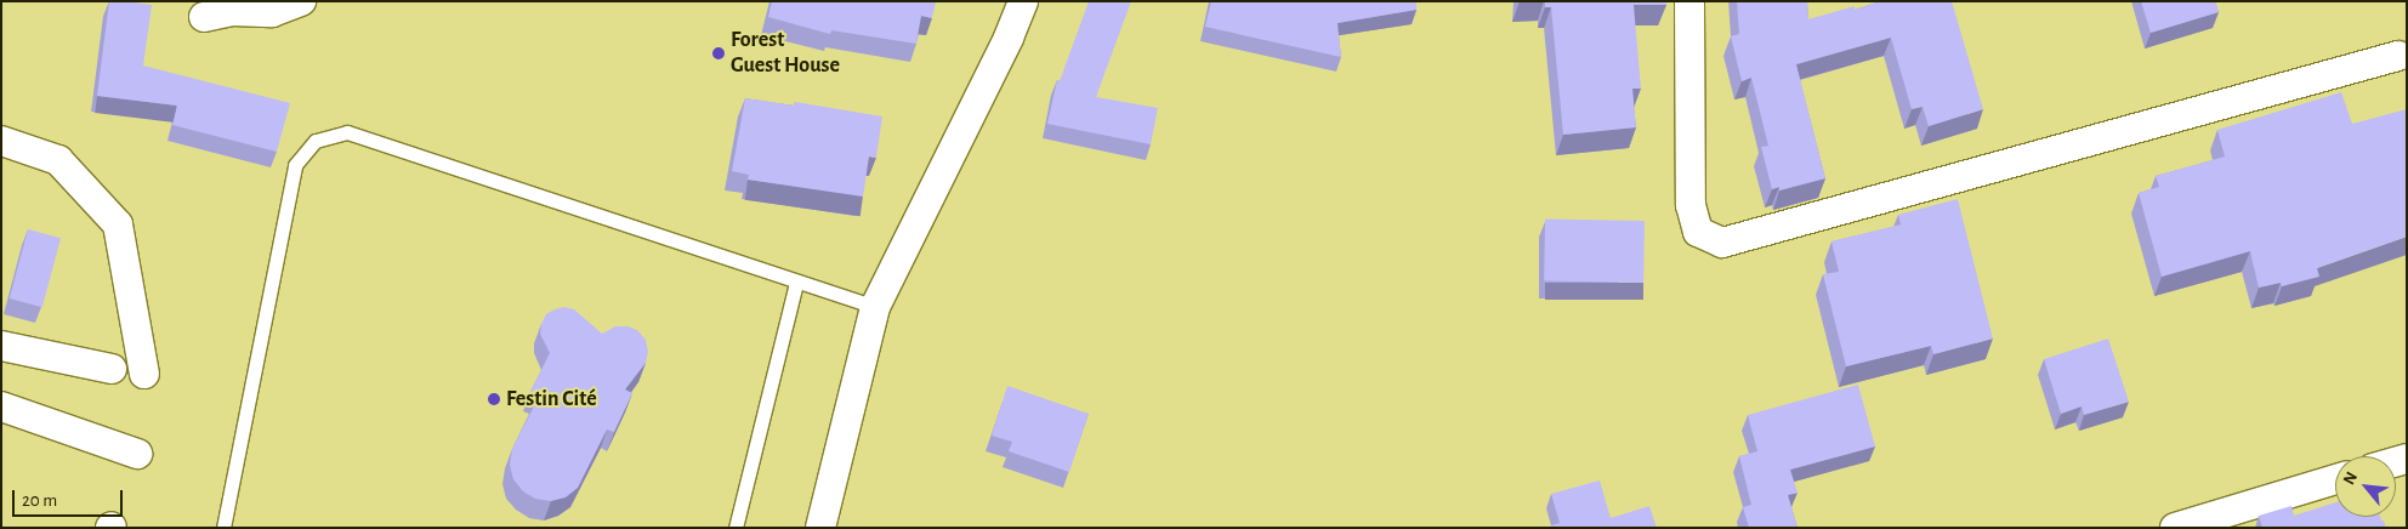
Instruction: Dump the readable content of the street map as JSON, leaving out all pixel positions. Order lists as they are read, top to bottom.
{
  "places": ["Forest Guest House", "Festin Cité"],
  "scale_bar": "20 m",
  "north": "top left"
}
